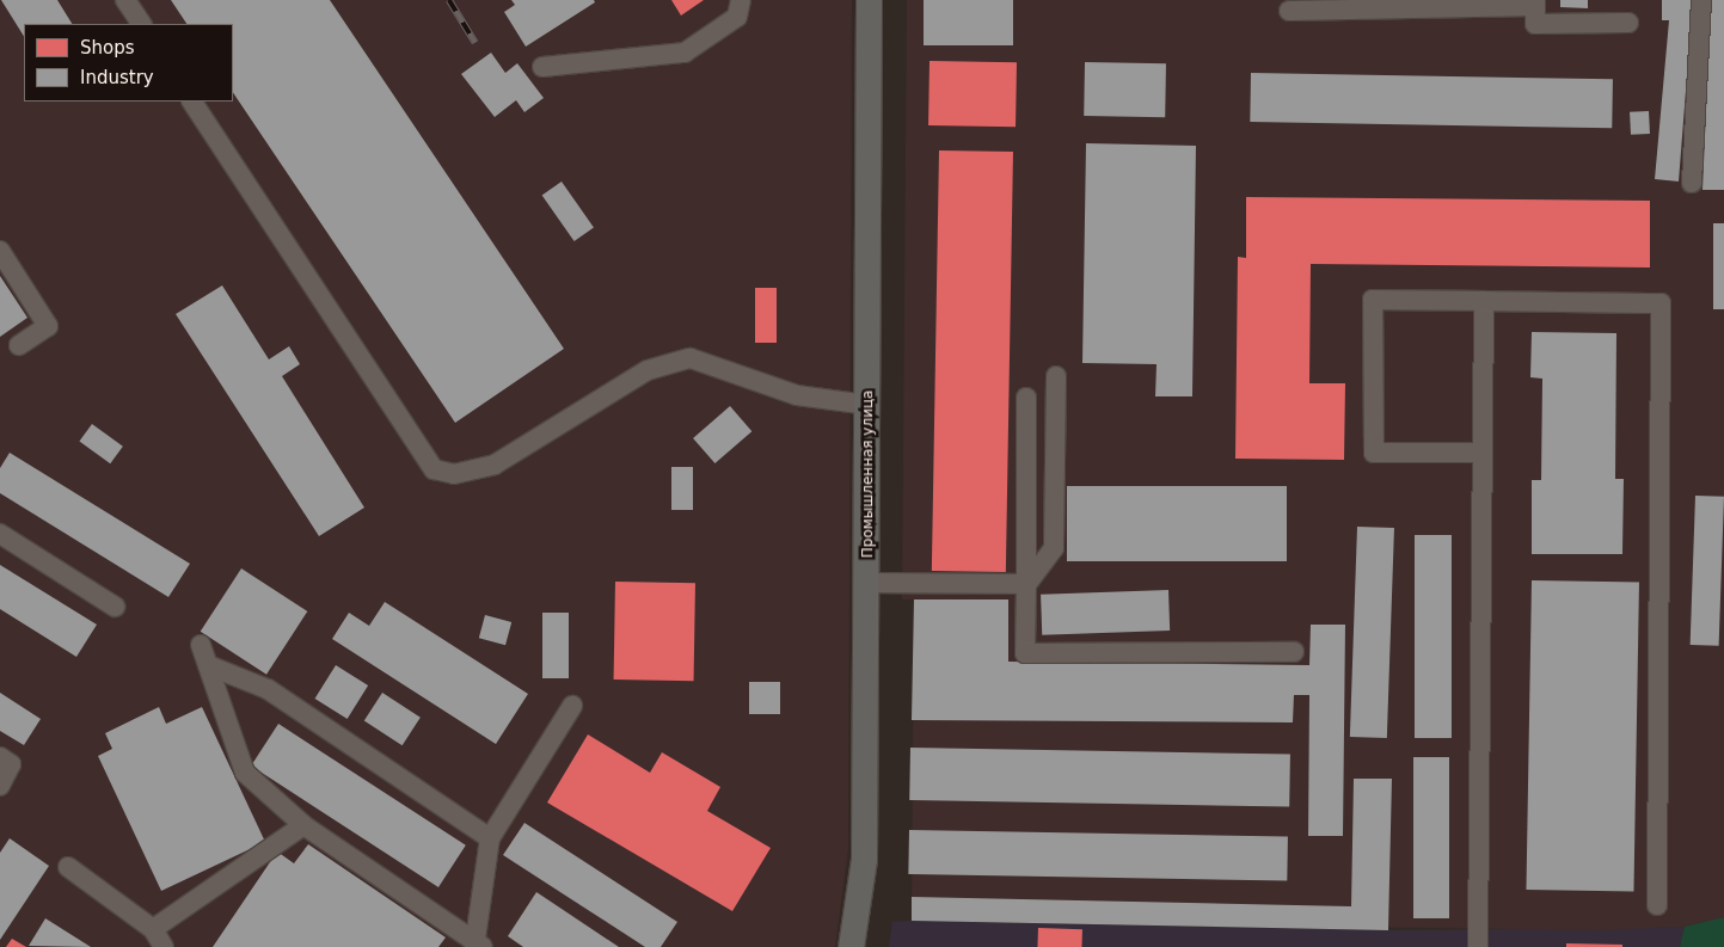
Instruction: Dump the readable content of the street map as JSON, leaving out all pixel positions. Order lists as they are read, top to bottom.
{
  "streets": {
    "main road": ["Промышленная улица"]
  },
  "legend": ["Shops", "Industry"]
}
